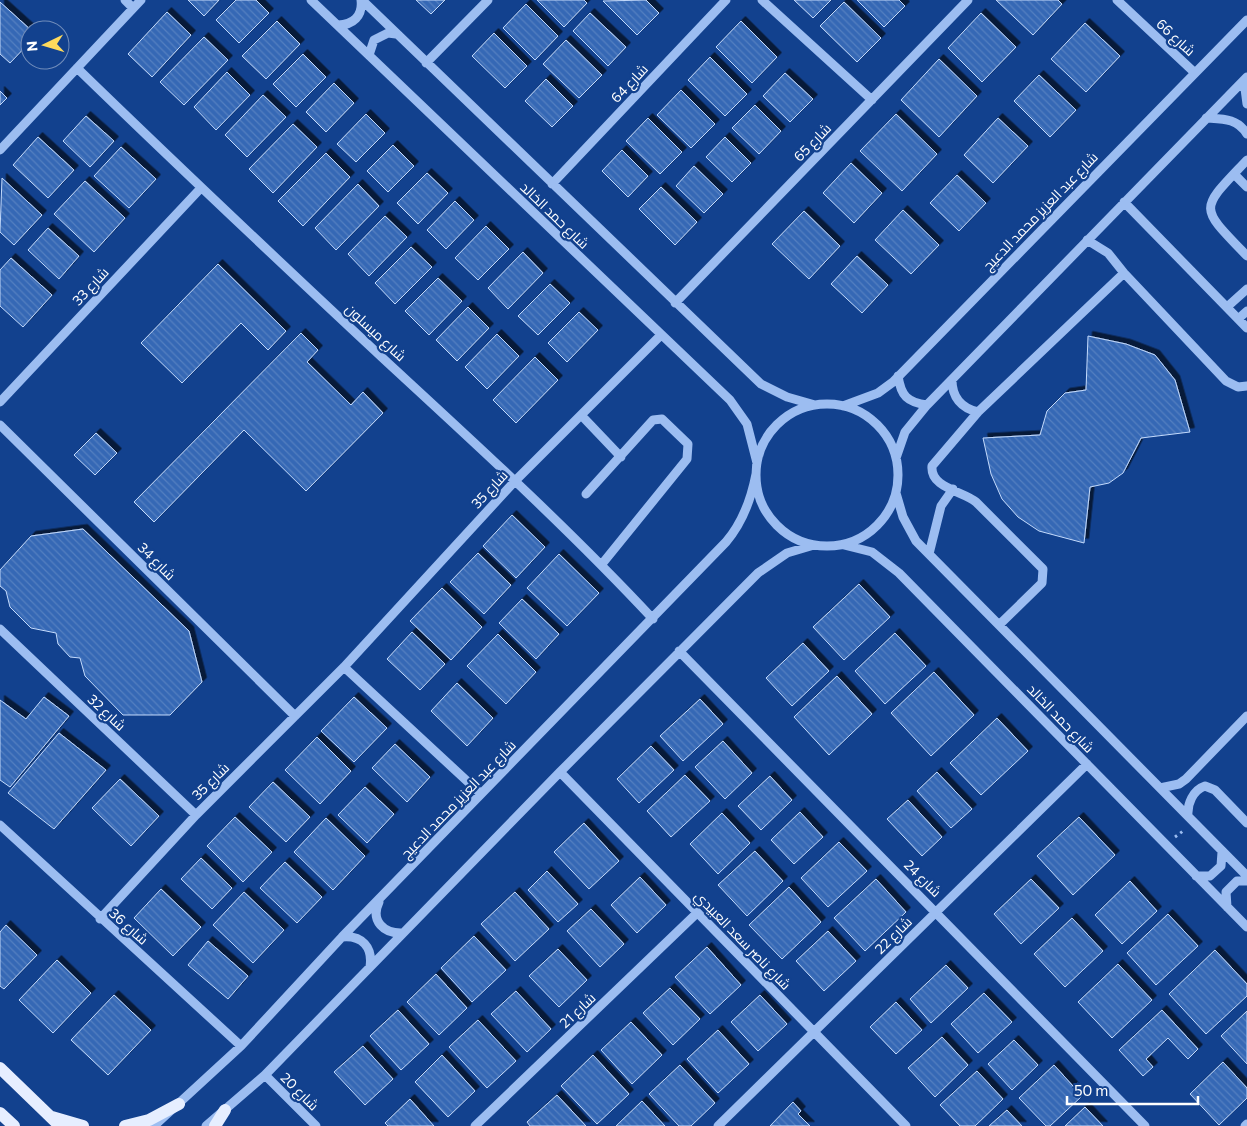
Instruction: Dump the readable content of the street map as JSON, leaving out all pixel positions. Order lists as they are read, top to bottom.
{
  "streets": {
    "street": [
      "شارع 66",
      "شارع 64",
      "شارع 65",
      "شارع عبد العزيز محمد الدعيج",
      "شارع حمد الخالد",
      "شارع 33",
      "شارع ميسلون",
      "شارع 35",
      "شارع 34",
      "شارع 32",
      "شارع 24",
      "شارع 36",
      "شارع 22",
      "شارع ناصر سعد العبيدي",
      "شارع 21",
      "شارع 20"
    ]
  },
  "crossings": [
    ["شارع 66", "شارع عبد العزيز محمد الدعيج"],
    ["شارع 64", "شارع حمد الخالد"],
    ["شارع 65", "شارع حمد الخالد"],
    ["شارع عبد العزيز محمد الدعيج", "شارع حمد الخالد"],
    ["شارع عبد العزيز محمد الدعيج", "شارع ميسلون"],
    ["شارع عبد العزيز محمد الدعيج", "شارع 36"],
    ["شارع حمد الخالد", "شارع 35"],
    ["شارع حمد الخالد", "شارع 22"],
    ["شارع 33", "شارع ميسلون"],
    ["شارع ميسلون", "شارع 35"],
    ["شارع 35", "شارع 34"],
    ["شارع 35", "شارع 32"],
    ["شارع 35", "شارع 36"],
    ["شارع 24", "شارع 22"],
    ["شارع 22", "شارع ناصر سعد العبيدي"],
    ["شارع ناصر سعد العبيدي", "شارع 21"]
  ],
  "scale_bar": "50 m",
  "north": "left"
}
